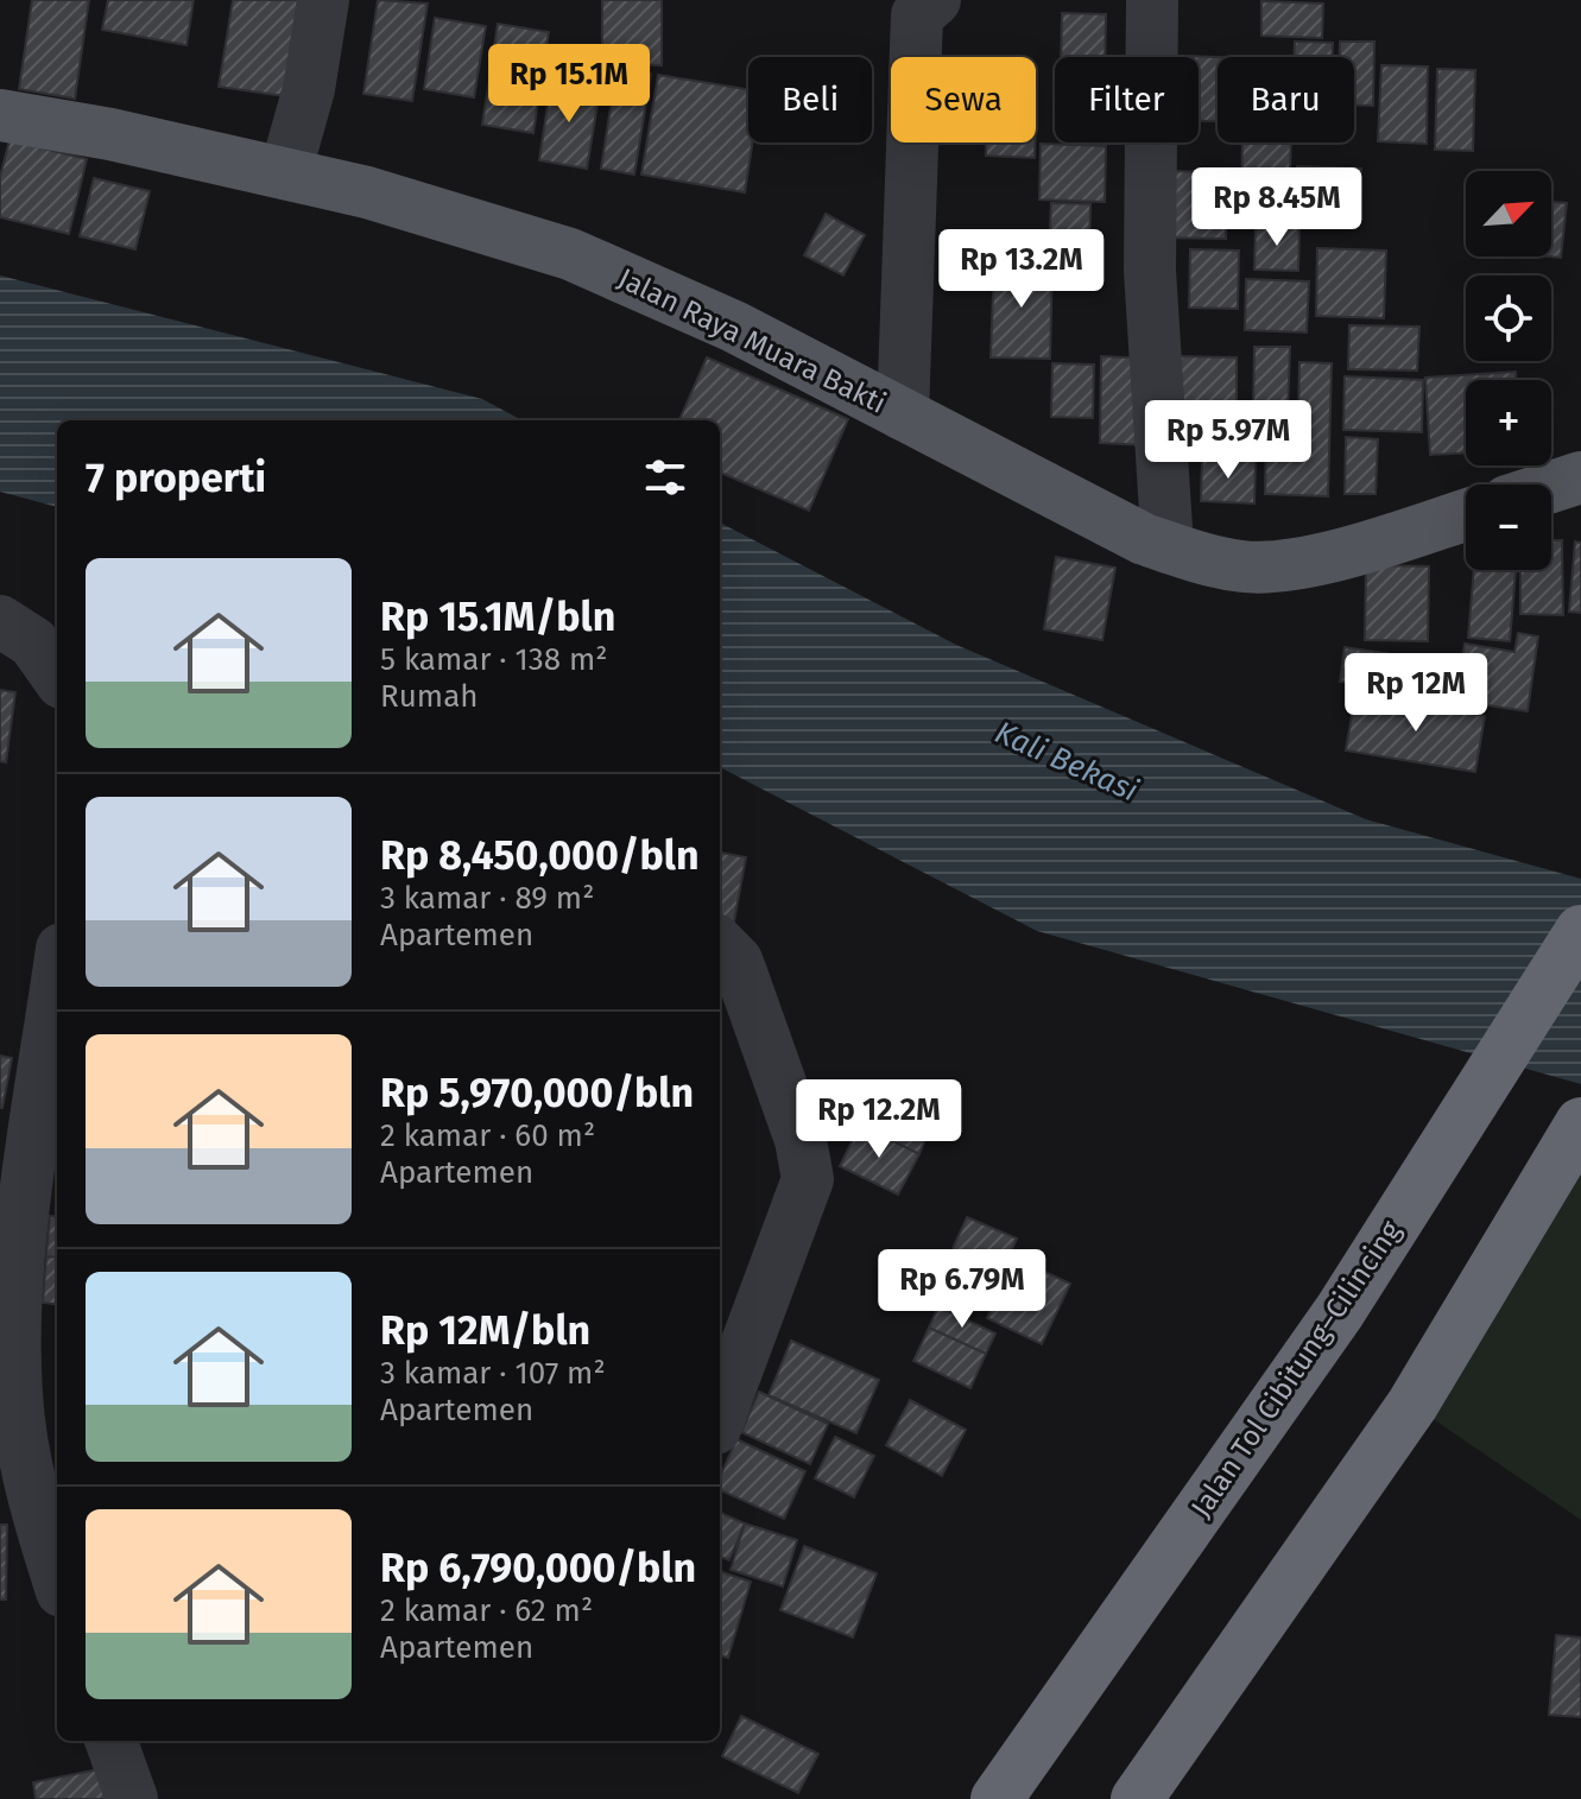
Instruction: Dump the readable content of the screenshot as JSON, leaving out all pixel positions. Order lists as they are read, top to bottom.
{
  "streets": {
    "highway": ["Jalan Tol Cibitung–Cilincing"],
    "main road": ["Jalan Raya Muara Bakti"]
  },
  "water": ["Kali Bekasi"],
  "north": "top right",
  "page": {
    "price": [
      "Rp 15.1M",
      "Rp 8.45M",
      "Rp 13.2M",
      "Rp 5.97M",
      "Rp 12M",
      "Rp 12.2M",
      "Rp 6.79M"
    ],
    "chip": [
      "Beli",
      "Sewa",
      "Filter",
      "Baru"
    ],
    "map_buttons": ["+", "−"],
    "heading": "7 properti",
    "list": [
      {
        "name": "Rp 15.1M/bln",
        "note": "5 kamar · 138 m² · Rumah"
      },
      {
        "name": "Rp 8,450,000/bln",
        "note": "3 kamar · 89 m² · Apartemen"
      },
      {
        "name": "Rp 5,970,000/bln",
        "note": "2 kamar · 60 m² · Apartemen"
      },
      {
        "name": "Rp 12M/bln",
        "note": "3 kamar · 107 m² · Apartemen"
      },
      {
        "name": "Rp 6,790,000/bln",
        "note": "2 kamar · 62 m² · Apartemen"
      }
    ]
  }
}
